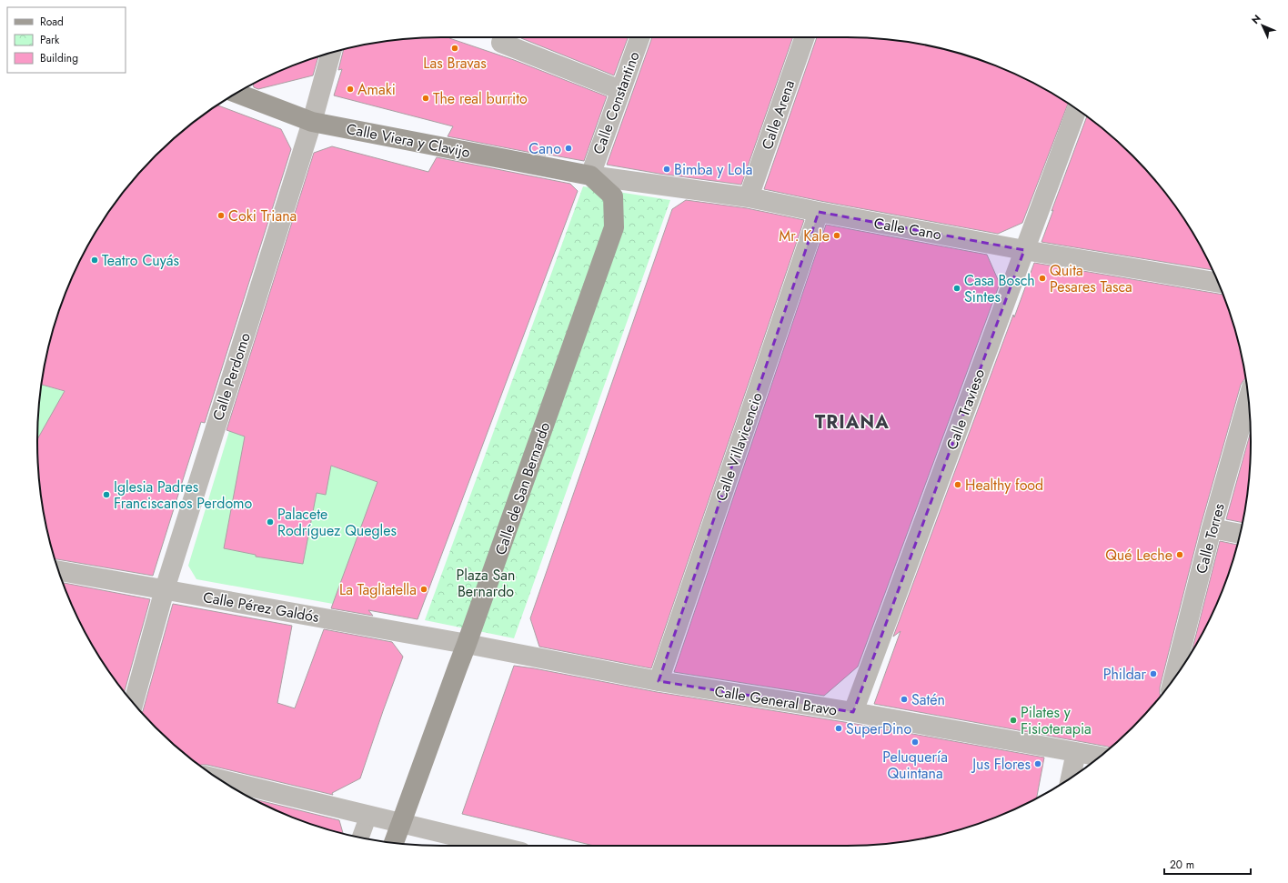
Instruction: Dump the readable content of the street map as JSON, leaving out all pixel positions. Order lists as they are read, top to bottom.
{
  "streets": {
    "street": [
      "Calle Constantino",
      "Calle Arena",
      "Calle Viera y Clavijo",
      "Calle Cano",
      "Calle Perdomo",
      "Calle Travieso",
      "Calle Villavicencio",
      "Calle de San Bernardo",
      "Calle Torres",
      "Calle Pérez Galdós",
      "Calle General Bravo"
    ]
  },
  "crossings": [
    ["Calle Constantino", "Calle Viera y Clavijo"],
    ["Calle Constantino", "Calle Cano"],
    ["Calle Constantino", "Calle de San Bernardo"],
    ["Calle Arena", "Calle Cano"],
    ["Calle Viera y Clavijo", "Calle Cano"],
    ["Calle Viera y Clavijo", "Calle Perdomo"],
    ["Calle Viera y Clavijo", "Calle de San Bernardo"],
    ["Calle Cano", "Calle Travieso"],
    ["Calle Cano", "Calle Villavicencio"],
    ["Calle Cano", "Calle de San Bernardo"],
    ["Calle Perdomo", "Calle Pérez Galdós"],
    ["Calle Travieso", "Calle General Bravo"],
    ["Calle Villavicencio", "Calle General Bravo"],
    ["Calle de San Bernardo", "Calle Pérez Galdós"],
    ["Calle de San Bernardo", "Calle General Bravo"],
    ["Calle Pérez Galdós", "Calle General Bravo"]
  ],
  "districts": ["TRIANA"],
  "parks": ["Plaza San Bernardo"],
  "places": [
    "Las Bravas",
    "Amaki",
    "The real burrito",
    "Cano",
    "Bimba y Lola",
    "Coki Triana",
    "Mr. Kale",
    "Teatro Cuyás",
    "Quita Pesares Tasca",
    "Casa Bosch Sintes",
    "Healthy food",
    "Iglesia Padres Franciscanos Perdomo",
    "Palacete Rodríguez Quegles",
    "Qué Leche",
    "La Tagliatella",
    "Phildar",
    "Satén",
    "Pilates y Fisioterapia",
    "SuperDino",
    "Peluquería Quintana",
    "Jus Flores"
  ],
  "legend": ["Road", "Park", "Building"],
  "scale_bar": "20 m",
  "north": "top left"
}
